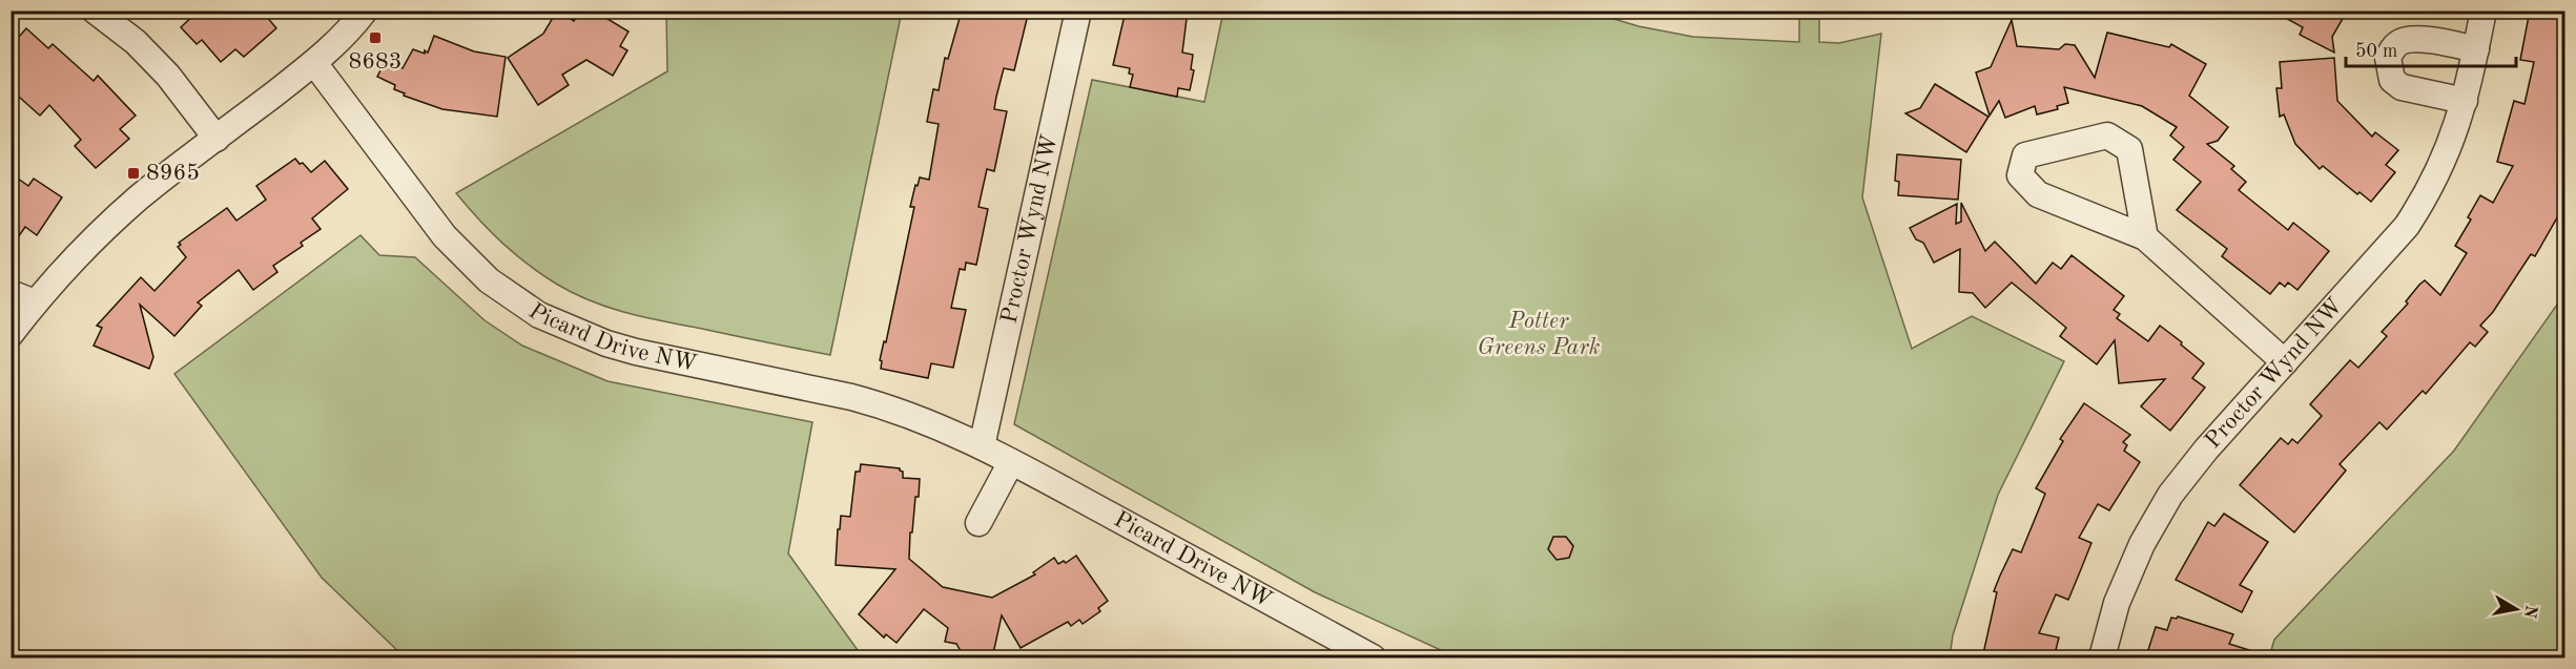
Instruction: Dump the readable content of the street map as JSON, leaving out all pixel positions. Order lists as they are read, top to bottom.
{
  "streets": {
    "street": ["Proctor Wynd NW", "Picard Drive NW"]
  },
  "crossings": [
    ["Proctor Wynd NW", "Picard Drive NW"]
  ],
  "parks": ["Potter Greens Park"],
  "places": {
    "transit": ["8683", "8965"]
  },
  "scale_bar": "50 m",
  "north": "right"
}
